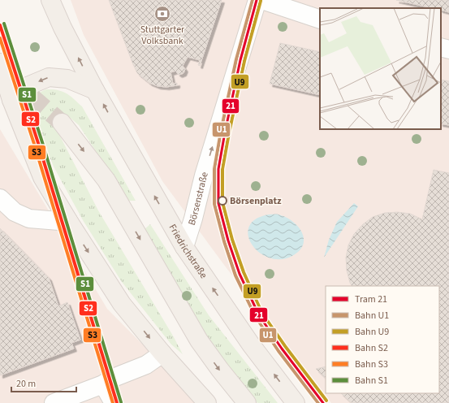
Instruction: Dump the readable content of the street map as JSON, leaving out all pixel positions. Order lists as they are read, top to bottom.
{
  "streets": {
    "main road": ["Friedrichstraße"],
    "street": ["Börsenstraße"]
  },
  "crossings": [
    ["Börsenstraße", "Friedrichstraße"]
  ],
  "one_way": ["Börsenstraße"],
  "places": {
    "bank": ["Stuttgarter Volksbank"],
    "other": ["Börsenplatz"]
  },
  "lines": [
    "tram line 21",
    "rail line U1",
    "rail line U9",
    "rail line S1",
    "rail line S2",
    "rail line S3"
  ],
  "legend": [
    "Tram 21",
    "Bahn U1",
    "Bahn U9",
    "Bahn S2",
    "Bahn S3",
    "Bahn S1"
  ],
  "scale_bar": "20 m"
}
